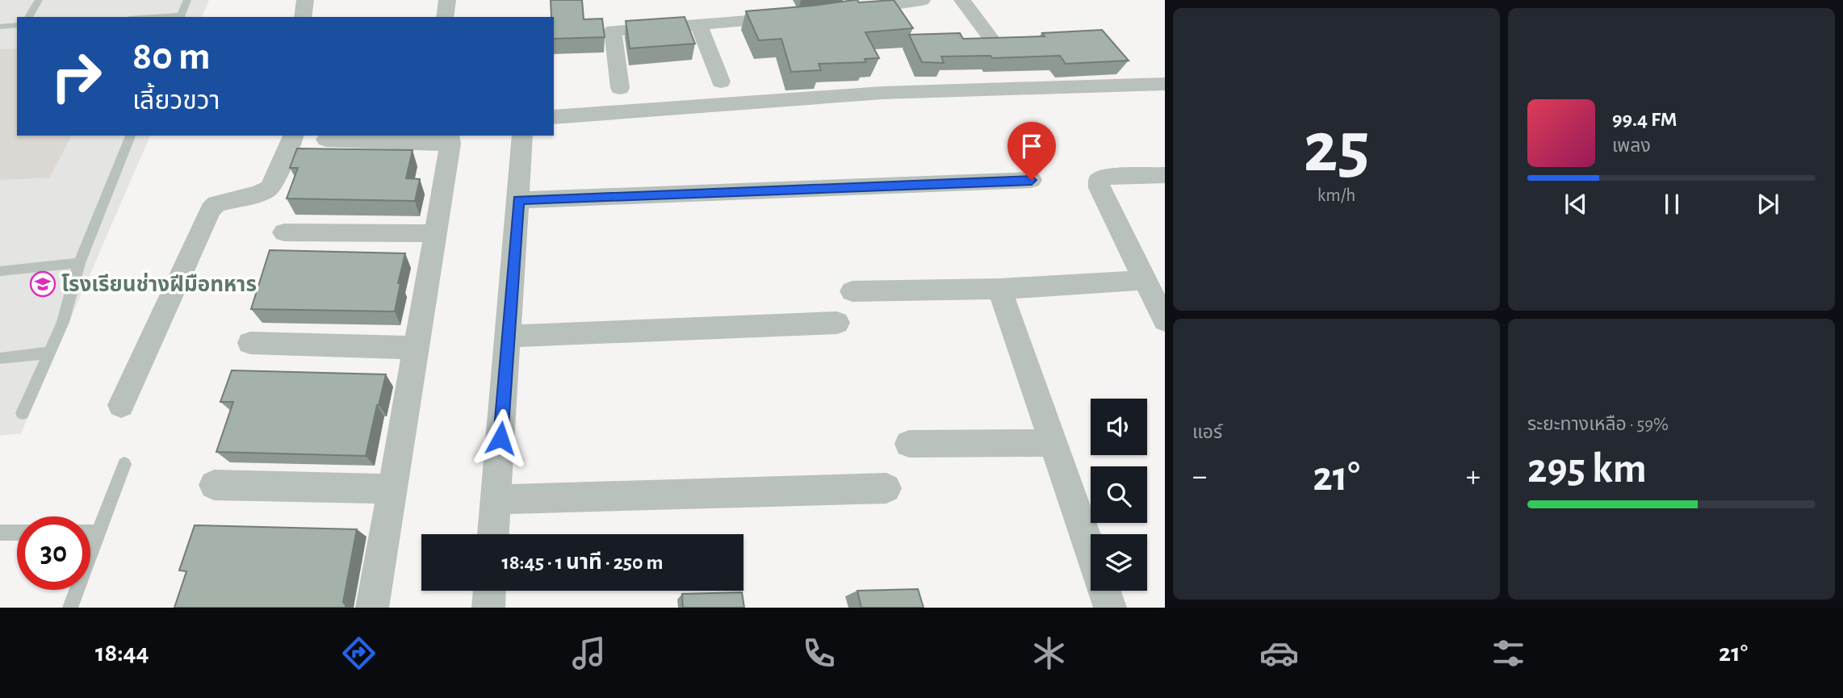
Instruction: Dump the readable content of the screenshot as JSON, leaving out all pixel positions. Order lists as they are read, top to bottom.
{
  "places": {
    "school or university": ["โรงเรียนช่างฝีมือทหาร"]
  },
  "page": {
    "tile": [
      ["25", "km/h"],
      "แอร์",
      ["ระยะทางเหลือ · 59%", "295 km"]
    ],
    "turn": ["80 m", "เลี้ยวขวา"],
    "song": ["99.4 FM", "เพลง"],
    "heat": ["−", "21°", "+"],
    "limit": "30",
    "trip": "18:45 · 1 นาที · 250 m",
    "tabs": ["18:44", "21°"]
  }
}
